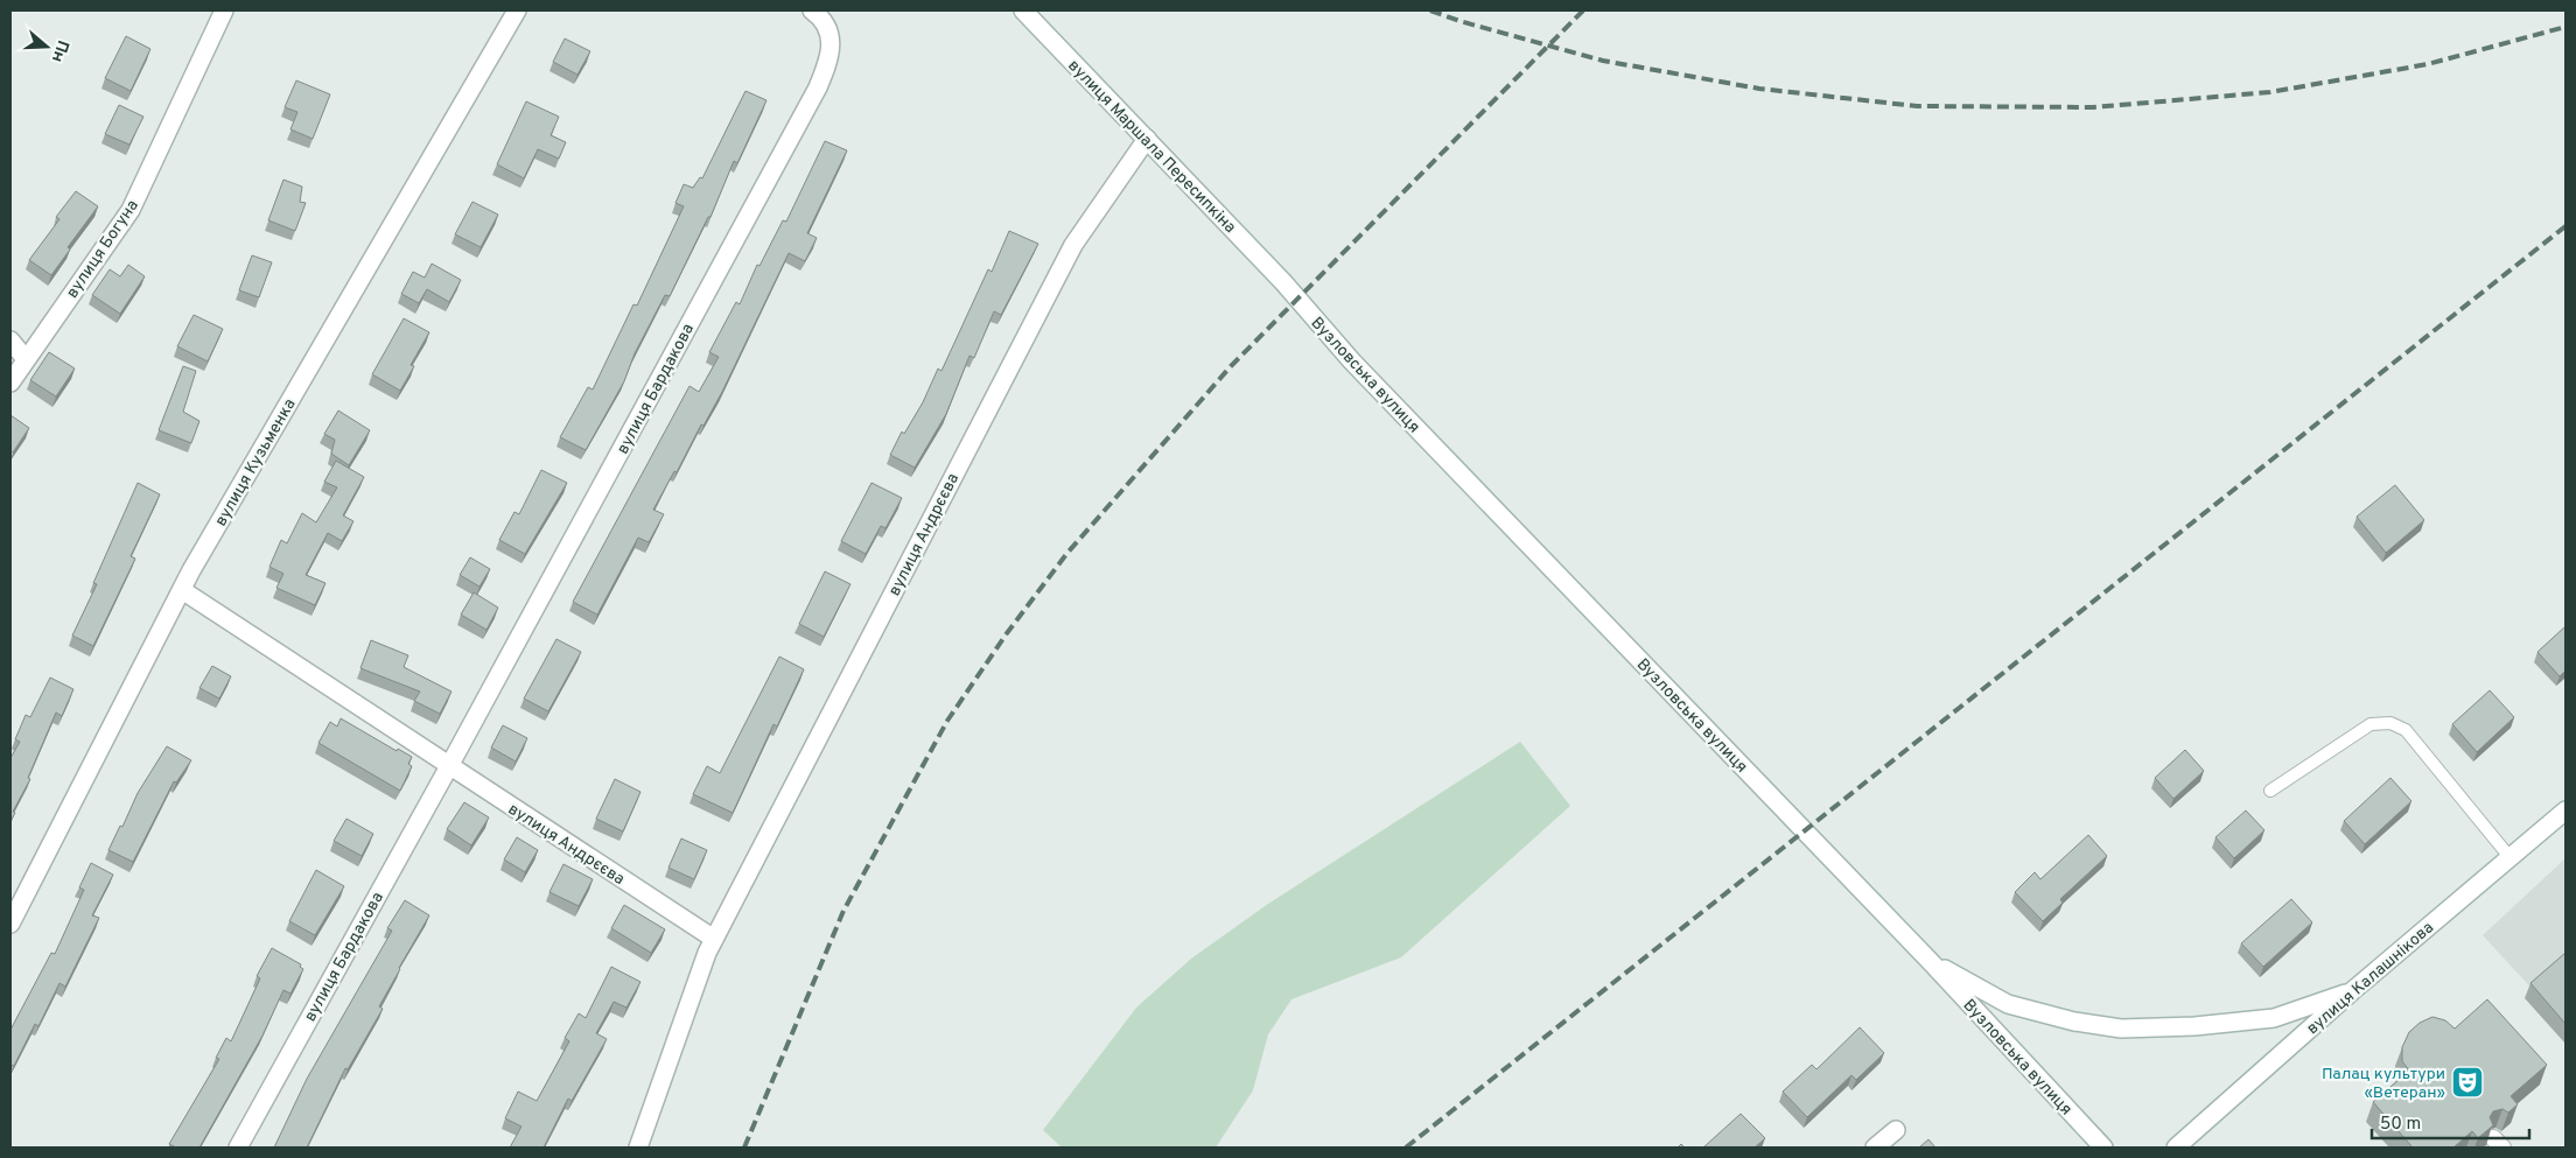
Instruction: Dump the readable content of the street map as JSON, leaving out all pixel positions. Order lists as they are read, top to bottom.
{
  "streets": {
    "street": [
      "вулиця Маршала Пересипкіна",
      "вулиця Богуна",
      "Вузловська вулиця",
      "вулиця Бардакова",
      "вулиця Кузьменка",
      "вулиця Андрєєва",
      "вулиця Калашнікова"
    ]
  },
  "crossings": [
    ["вулиця Маршала Пересипкіна", "Вузловська вулиця"],
    ["вулиця Маршала Пересипкіна", "вулиця Андрєєва"],
    ["вулиця Бардакова", "вулиця Андрєєва"]
  ],
  "places": {
    "theatre": ["Палац культури «Ветеран»"]
  },
  "scale_bar": "50 m",
  "north": "right"
}
